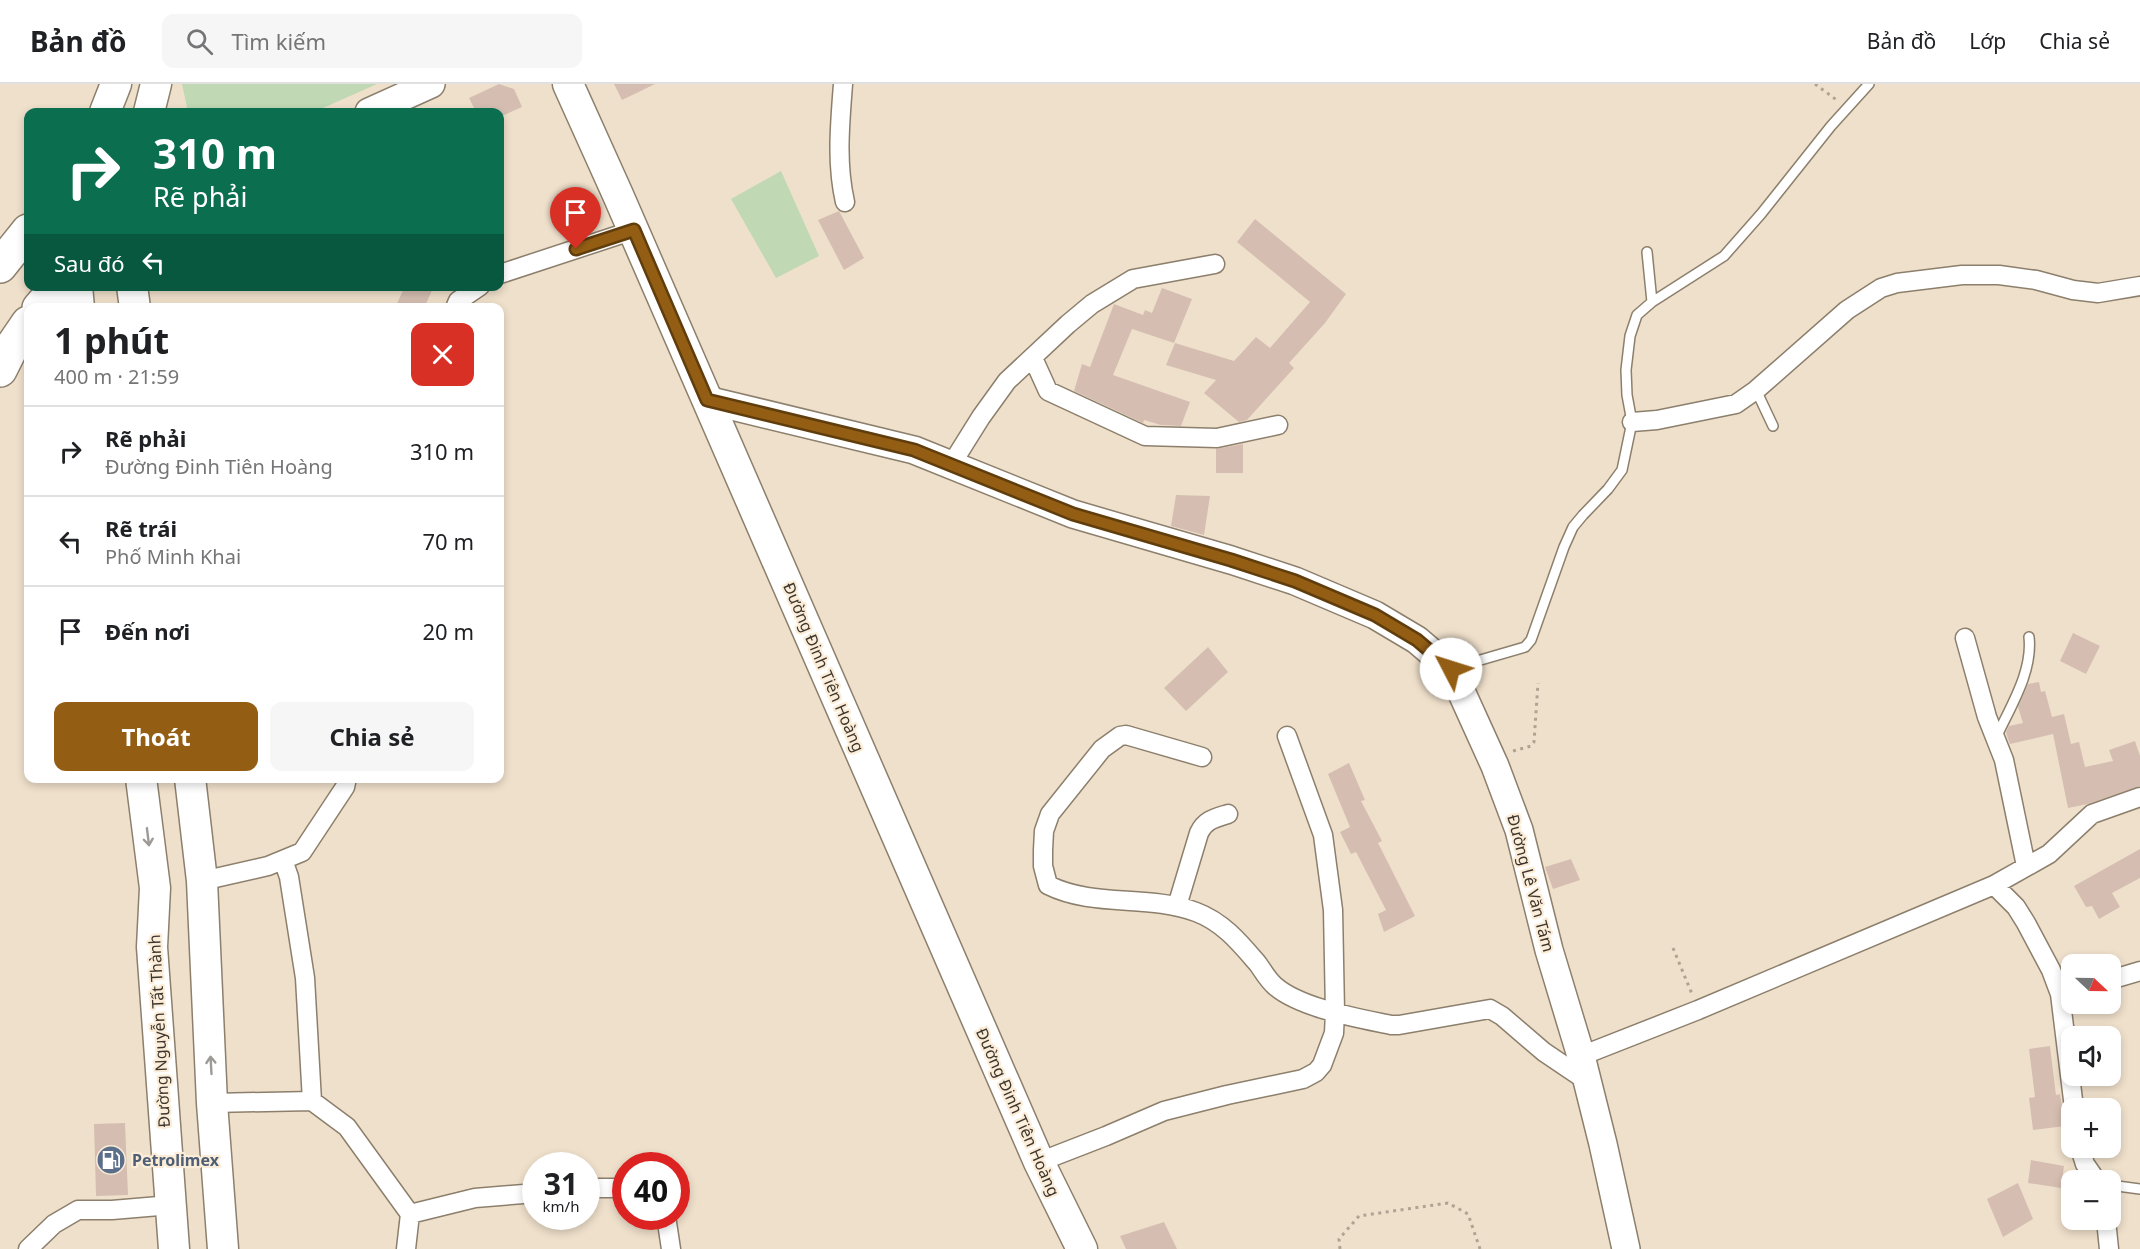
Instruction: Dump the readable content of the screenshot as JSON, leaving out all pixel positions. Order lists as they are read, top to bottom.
{
  "streets": {
    "main road": ["Đường Đinh Tiên Hoàng", "Đường Nguyễn Tất Thành"],
    "street": ["Đường Lê Văn Tám"]
  },
  "crossings": [
    ["Đường Đinh Tiên Hoàng", "Đường Lê Văn Tám"]
  ],
  "places": {
    "fuel station": ["Petrolimex"]
  },
  "north": "right",
  "page": {
    "header": "Bản đồ",
    "search": "Tìm kiếm",
    "nav": ["Bản đồ", "Lớp", "Chia sẻ"],
    "turn": ["310 m", "Rẽ phải"],
    "then": "Sau đó",
    "heading": ["1 phút", "400 m · 21:59"],
    "list": [
      {
        "name": "Rẽ phải",
        "note": "Đường Đinh Tiên Hoàng",
        "value": "310 m"
      },
      {
        "name": "Rẽ trái",
        "note": "Phố Minh Khai",
        "value": "70 m"
      },
      {
        "name": "Đến nơi",
        "value": "20 m"
      }
    ],
    "buttons": ["Thoát", "Chia sẻ"],
    "map_buttons": ["+", "−"],
    "speed": "31 km/h",
    "limit": "40"
  }
}
